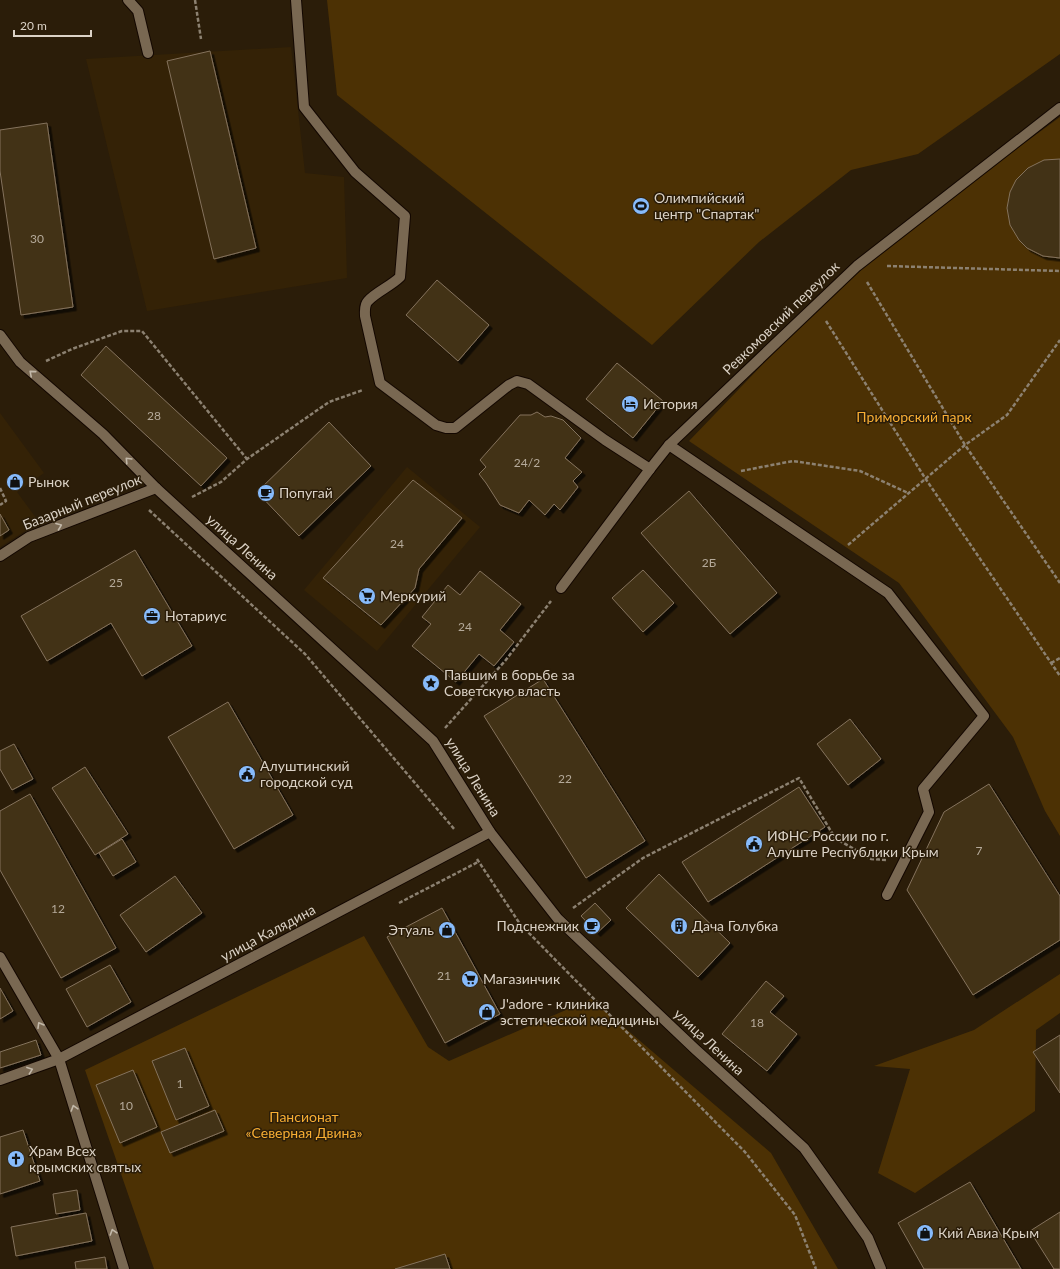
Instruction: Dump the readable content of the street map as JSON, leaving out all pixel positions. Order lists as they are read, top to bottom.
{
  "streets": {
    "street": [
      "Ревкомовский переулок",
      "Базарный переулок",
      "улица Ленина",
      "улица Калядина"
    ]
  },
  "crossings": [
    ["Базарный переулок", "улица Ленина"],
    ["улица Ленина", "улица Калядина"]
  ],
  "one_way": ["Базарный переулок"],
  "parks": ["Приморский парк", "Пансионат «Северная Двина»"],
  "places": {
    "sports": ["Олимпийский центр \"Спартак\""],
    "hotel": ["История"],
    "shop": [
      "Рынок",
      "Этуаль",
      "J'adore - клиника эстетической медицины",
      "Кий Авиа Крым"
    ],
    "cafe": ["Попугай", "Подснежник"],
    "supermarket": ["Меркурий", "Магазинчик"],
    "office": ["Нотариус"],
    "place": ["Павшим в борьбе за Советскую власть"],
    "public building": ["Алуштинский городской суд", "ИФНС России по г. Алуште Республики Крым"],
    "building": ["Дача Голубка"],
    "church": ["Храм Всех крымских святых"]
  },
  "house_numbers": [
    "30",
    "28",
    "24/2",
    "24",
    "2Б",
    "25",
    "24",
    "22",
    "7",
    "12",
    "21",
    "18",
    "1",
    "10"
  ],
  "scale_bar": "20 m"
}
